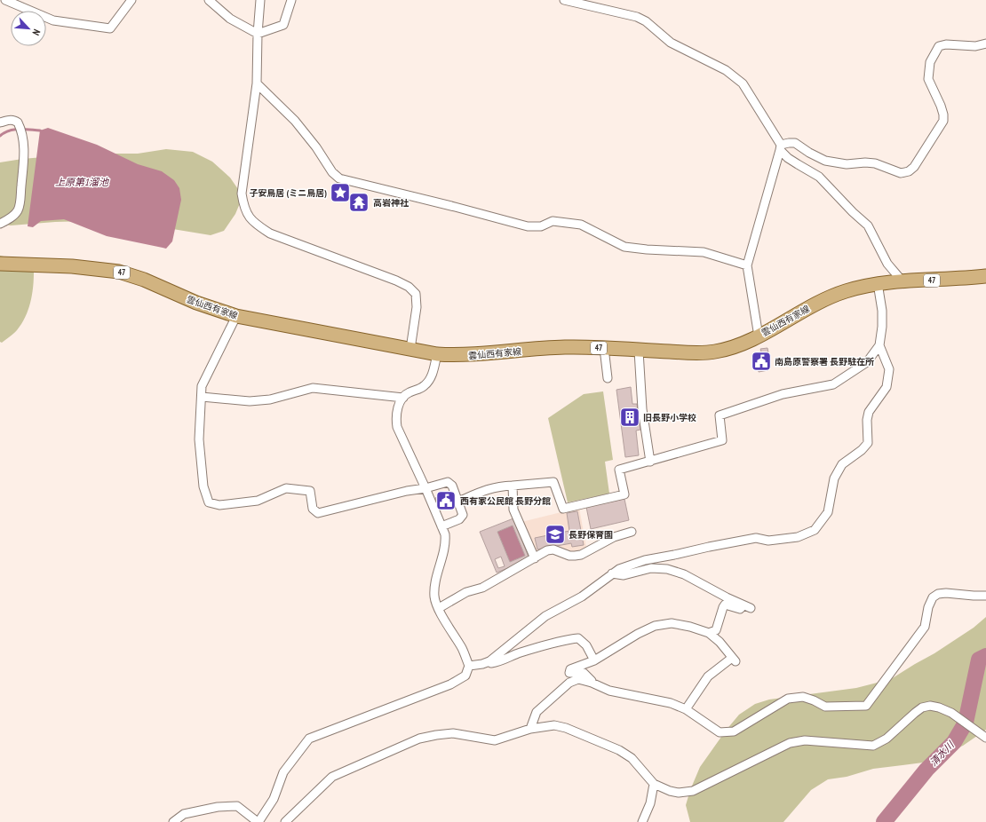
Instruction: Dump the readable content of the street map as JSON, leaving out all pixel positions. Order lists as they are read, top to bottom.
{
  "streets": {
    "main road": ["47", "雲仙西有家線"]
  },
  "water": ["上原第1溜池", "清水川"],
  "places": {
    "place": ["子安鳥居 (ミニ鳥居)"],
    "temple": ["高岩神社"],
    "public building": ["南島原警察署 長野駐在所", "西有家公民館 長野分館"],
    "building": ["旧長野小学校"],
    "school or university": ["長野保育園"]
  },
  "north": "bottom right"
}
